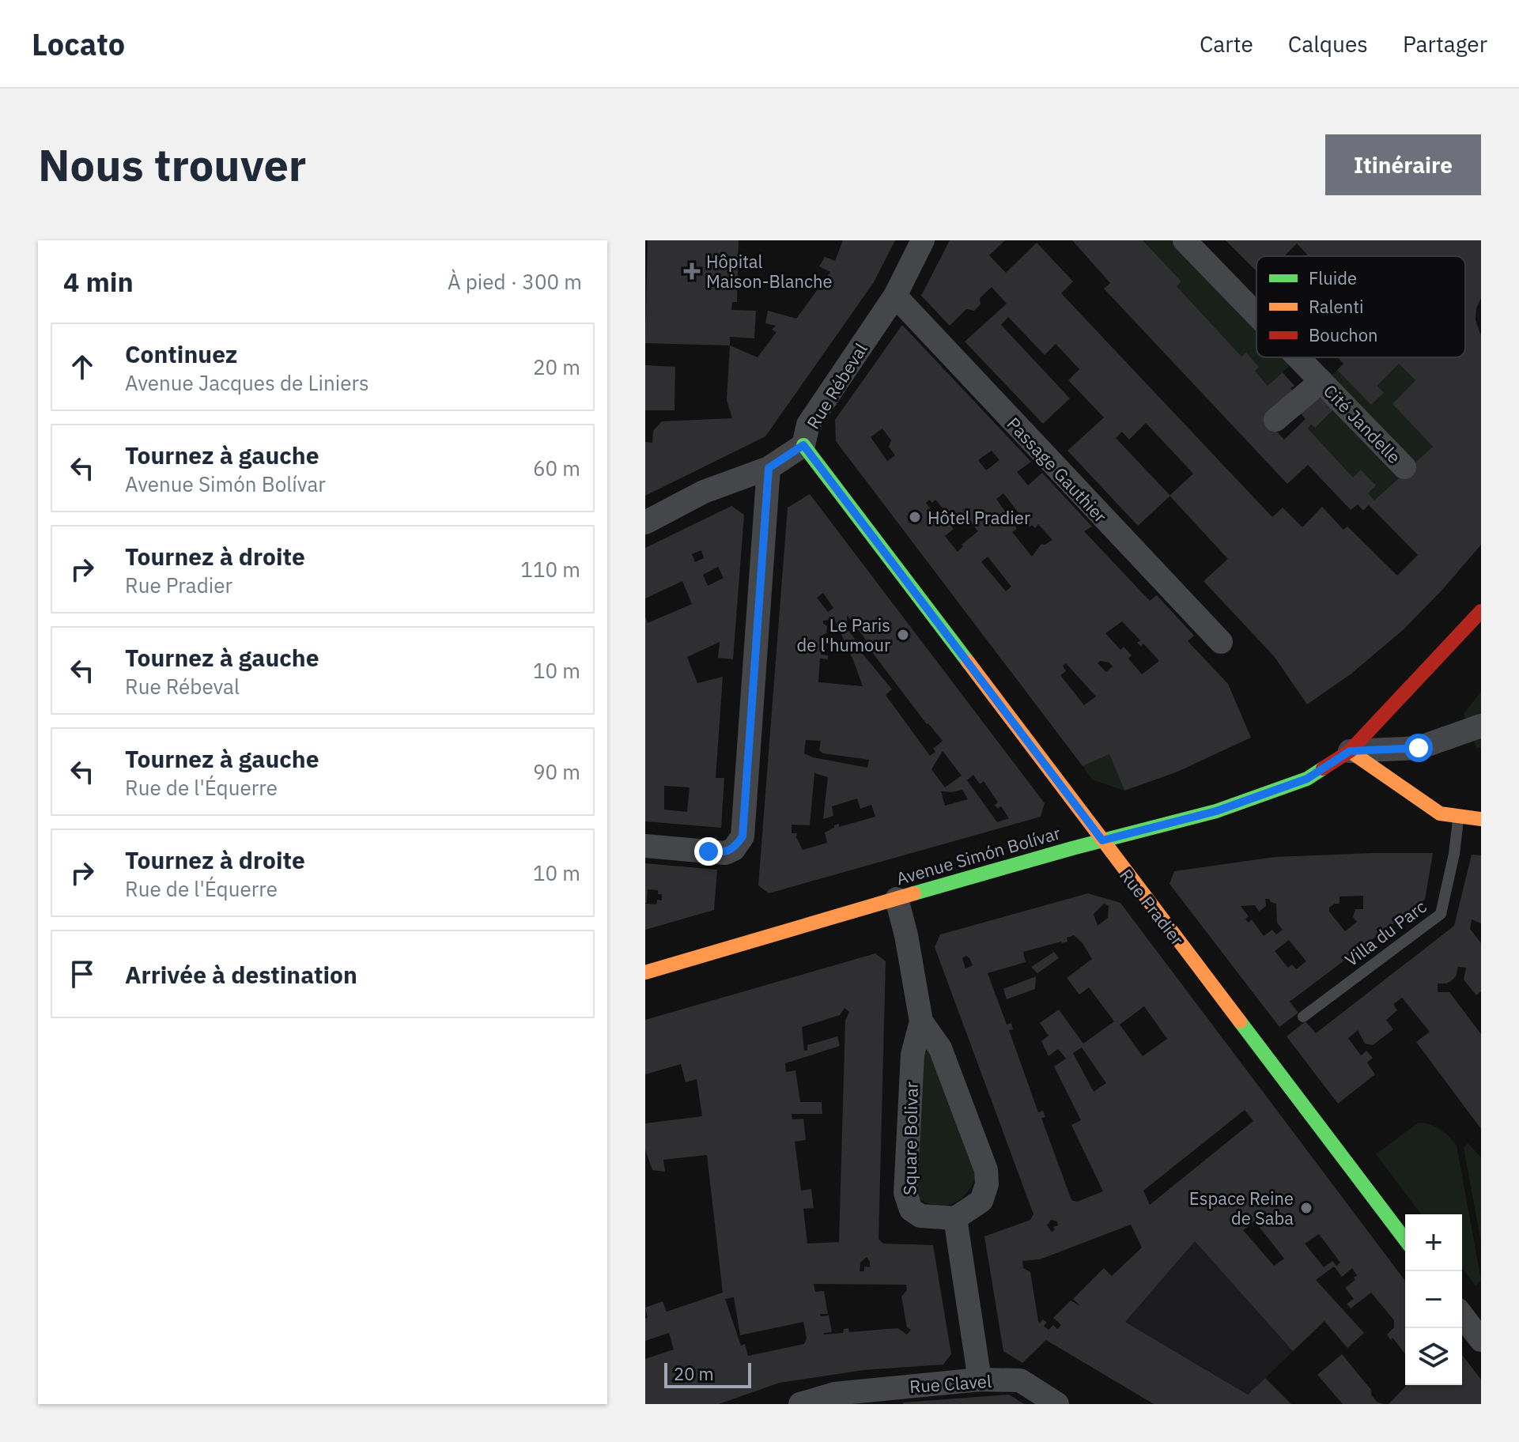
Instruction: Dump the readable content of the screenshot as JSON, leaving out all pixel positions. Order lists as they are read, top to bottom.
{
  "streets": {
    "street": [
      "Rue Rébeval",
      "Cité Jandelle",
      "Passage Gauthier",
      "Avenue Simón Bolívar",
      "Rue Pradier",
      "Square Bolivar",
      "Rue Clavel"
    ],
    "lane": ["Villa du Parc"]
  },
  "crossings": [
    ["Rue Rébeval", "Passage Gauthier"],
    ["Rue Rébeval", "Rue Pradier"],
    ["Avenue Simón Bolívar", "Rue Pradier"],
    ["Avenue Simón Bolívar", "Square Bolivar"]
  ],
  "places": {
    "health": ["Hôpital Maison-Blanche"],
    "other": ["Hôtel Pradier", "Le Paris de l'humour", "Espace Reine de Saba"]
  },
  "legend": ["Fluide", "Ralenti", "Bouchon"],
  "scale_bar": "20 m",
  "page": {
    "header": "Locato",
    "nav": ["Carte", "Calques", "Partager"],
    "buttons": "Itinéraire",
    "title": "Nous trouver",
    "heading": ["4 min", "À pied · 300 m"],
    "list": [
      ["Continuez", "Avenue Jacques de Liniers", "20 m"],
      ["Tournez à gauche", "Avenue Simón Bolívar", "60 m"],
      ["Tournez à droite", "Rue Pradier", "110 m"],
      ["Tournez à gauche", "Rue Rébeval", "10 m"],
      ["Tournez à gauche", "Rue de l'Équerre", "90 m"],
      ["Tournez à droite", "Rue de l'Équerre", "10 m"],
      "Arrivée à destination"
    ],
    "map_buttons": ["+", "−"],
    "scale": "20 m"
  }
}
